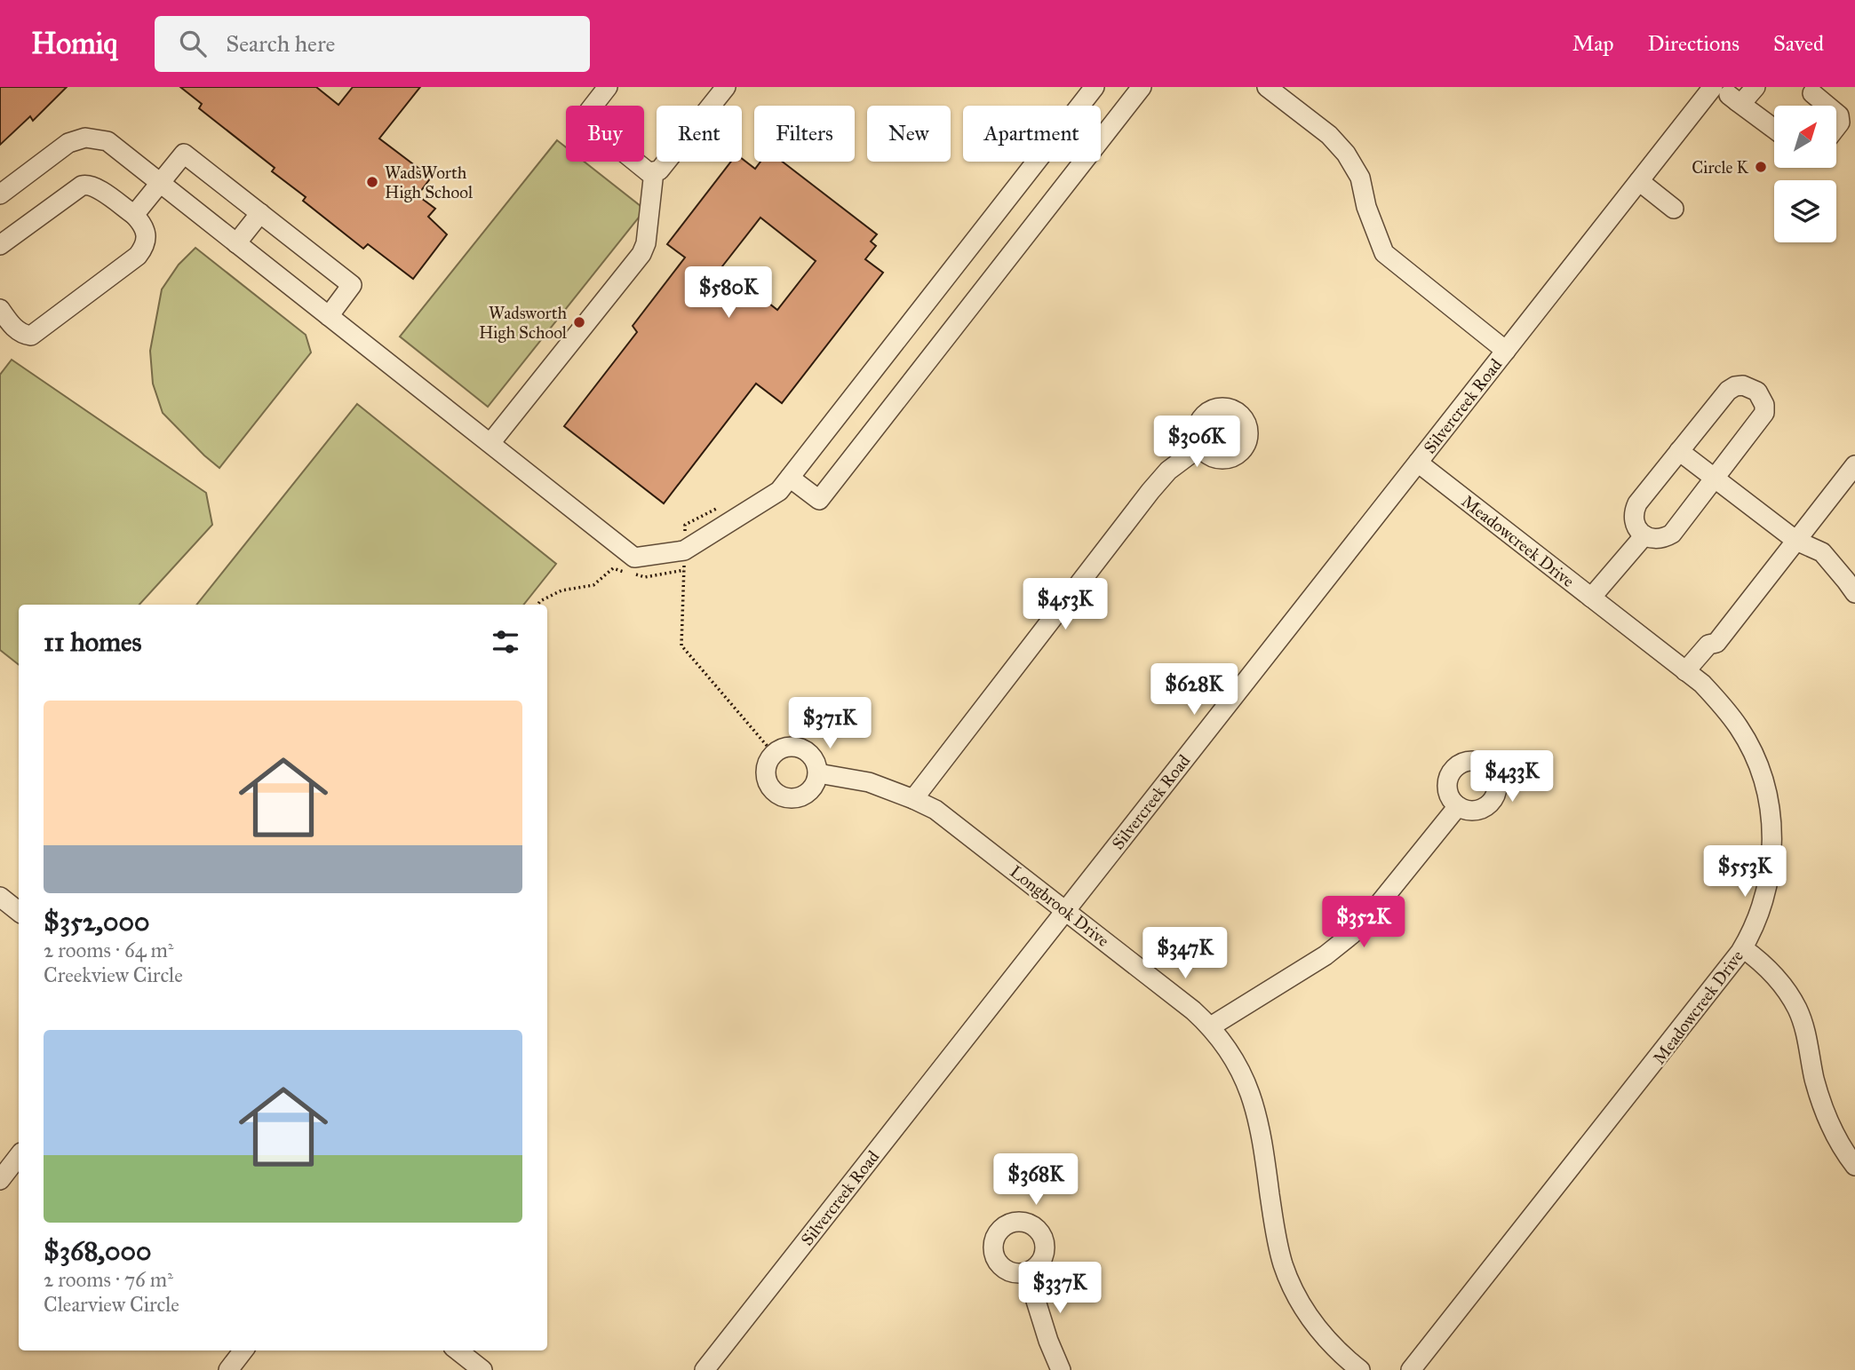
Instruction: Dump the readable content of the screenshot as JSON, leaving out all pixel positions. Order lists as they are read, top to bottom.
{
  "streets": {
    "street": ["Silvercreek Road", "Meadowcreek Drive", "Longbrook Drive"]
  },
  "crossings": [
    ["Silvercreek Road", "Meadowcreek Drive"],
    ["Silvercreek Road", "Longbrook Drive"]
  ],
  "places": ["Circle K", "WadsWorth High School", "Wadsworth High School"],
  "north": "top right",
  "page": {
    "header": "Homiq",
    "search": "Search here",
    "nav": ["Map", "Directions", "Saved"],
    "chip": [
      "Buy",
      "Rent",
      "Filters",
      "New",
      "Apartment"
    ],
    "price": [
      "$580K",
      "$306K",
      "$453K",
      "$628K",
      "$371K",
      "$433K",
      "$553K",
      "$352K",
      "$347K",
      "$368K",
      "$337K"
    ],
    "heading": "11 homes",
    "list": [
      {
        "name": "$352,000",
        "note": "2 rooms · 64 m² · Creekview Circle"
      },
      {
        "name": "$368,000",
        "note": "2 rooms · 76 m² · Clearview Circle"
      }
    ]
  }
}
